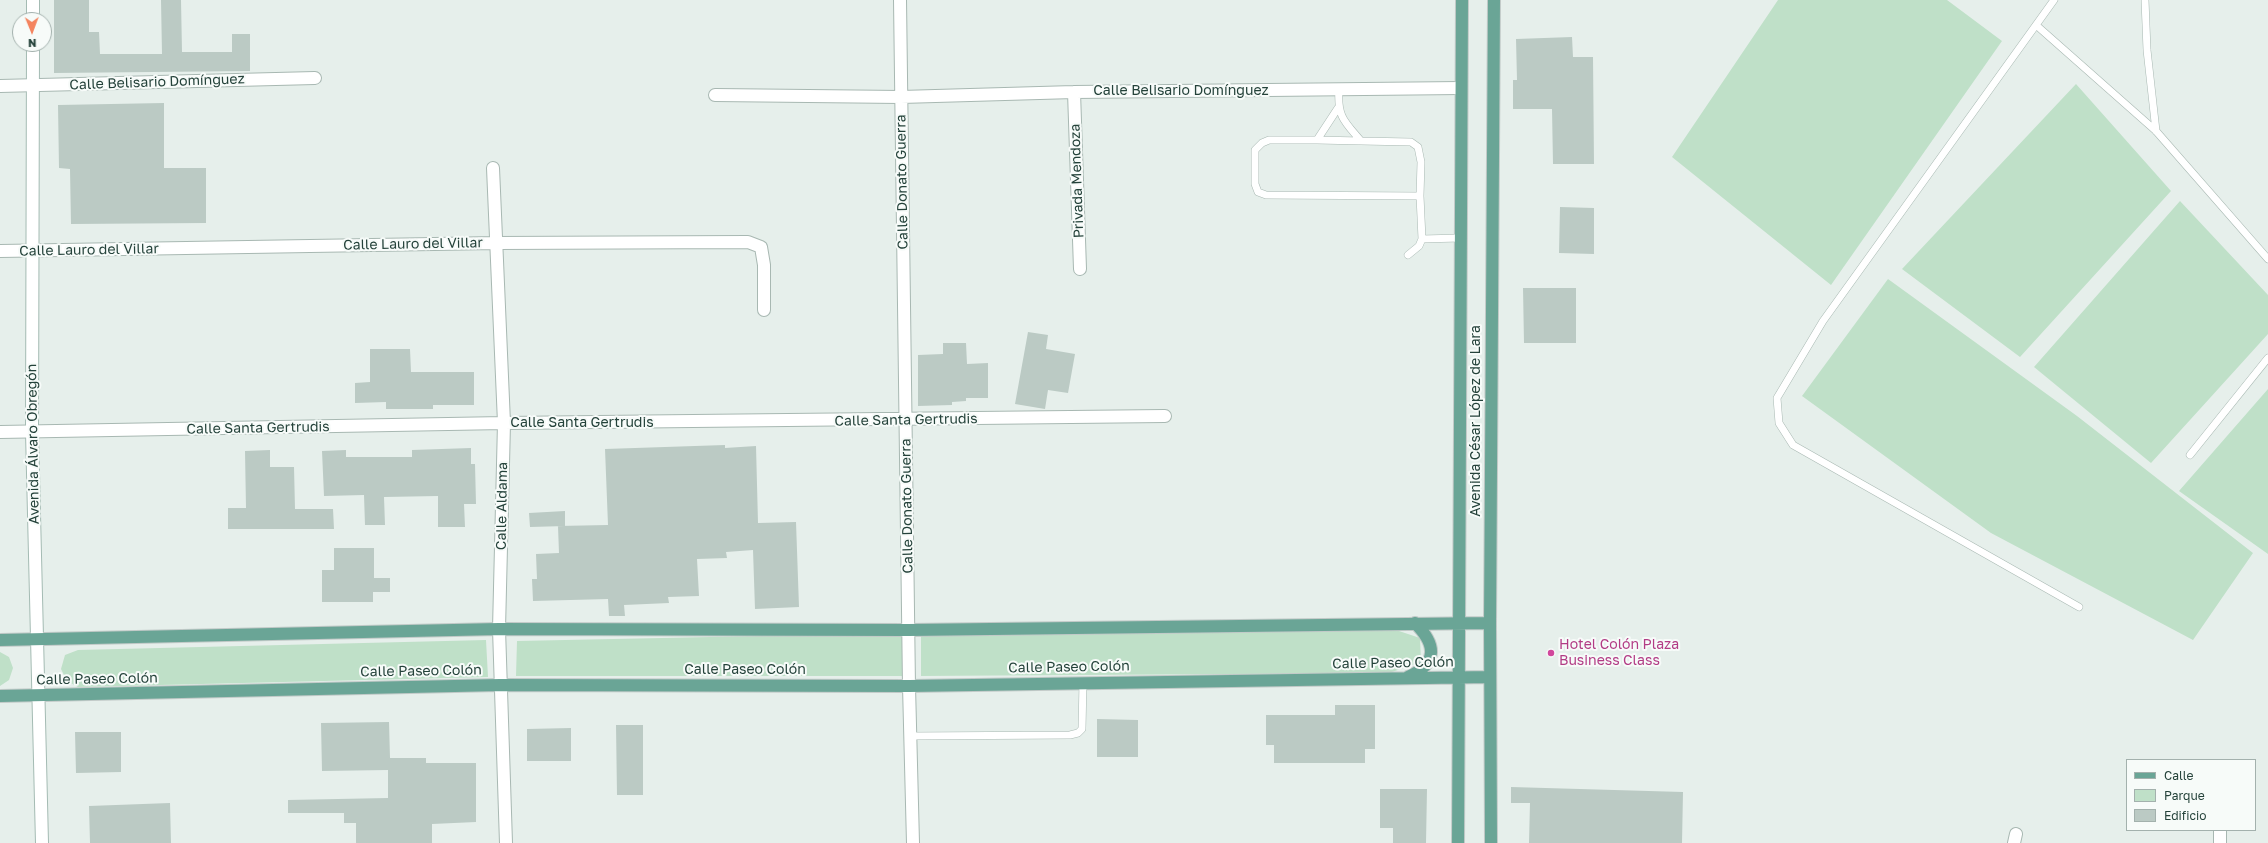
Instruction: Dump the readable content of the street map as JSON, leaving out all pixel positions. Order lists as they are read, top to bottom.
{
  "streets": {
    "main road": ["Avenida César López de Lara", "Calle Paseo Colón"],
    "street": [
      "Calle Belisario Domínguez",
      "Privada Mendoza",
      "Calle Donato Guerra",
      "Calle Lauro del Villar",
      "Calle Santa Gertrudis",
      "Avenida Álvaro Obregón",
      "Calle Aldama"
    ]
  },
  "crossings": [
    ["Calle Belisario Domínguez", "Privada Mendoza"],
    ["Calle Belisario Domínguez", "Calle Donato Guerra"],
    ["Calle Belisario Domínguez", "Avenida César López de Lara"],
    ["Calle Belisario Domínguez", "Avenida Álvaro Obregón"],
    ["Calle Donato Guerra", "Calle Santa Gertrudis"],
    ["Calle Donato Guerra", "Calle Paseo Colón"],
    ["Calle Lauro del Villar", "Avenida Álvaro Obregón"],
    ["Calle Lauro del Villar", "Calle Aldama"],
    ["Calle Santa Gertrudis", "Avenida Álvaro Obregón"],
    ["Calle Santa Gertrudis", "Calle Aldama"],
    ["Avenida César López de Lara", "Calle Paseo Colón"],
    ["Avenida Álvaro Obregón", "Calle Paseo Colón"],
    ["Calle Aldama", "Calle Paseo Colón"]
  ],
  "places": ["Hotel Colón Plaza Business Class"],
  "legend": ["Calle", "Parque", "Edificio"],
  "north": "bottom"
}
